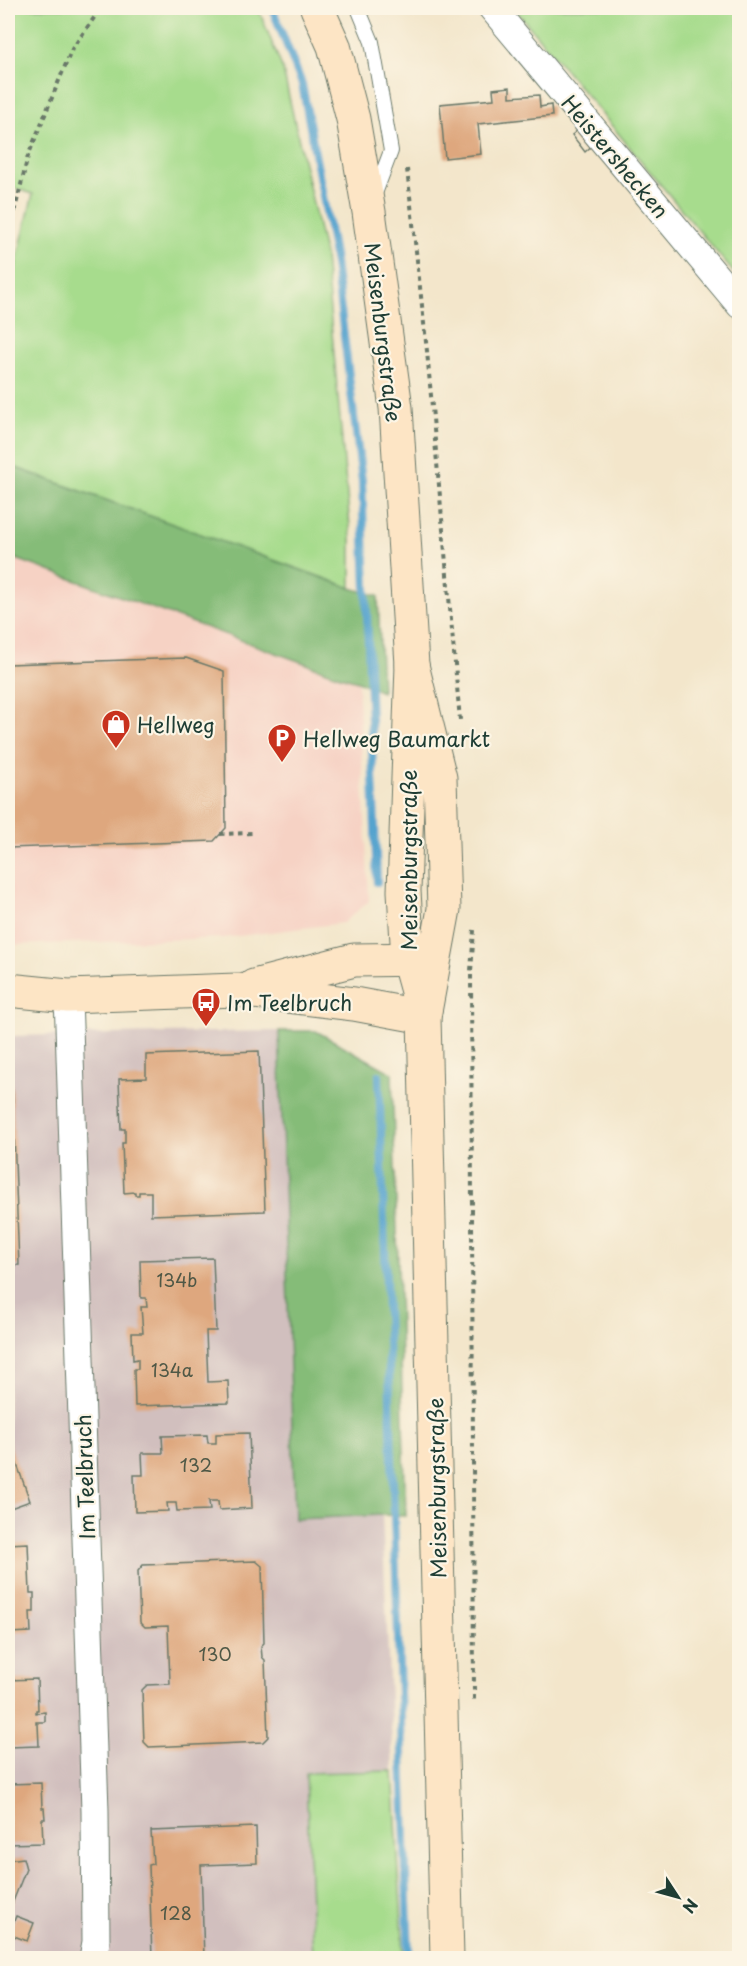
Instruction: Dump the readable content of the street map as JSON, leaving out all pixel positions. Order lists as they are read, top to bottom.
{
  "streets": {
    "main road": ["Meisenburgstraße"],
    "street": ["Heistershecken", "Im Teelbruch"]
  },
  "places": {
    "shop": ["Hellweg"],
    "parking": ["Hellweg Baumarkt"],
    "bus stop": ["Im Teelbruch"]
  },
  "house_numbers": [
    "134b",
    "134a",
    "132",
    "130",
    "128"
  ],
  "north": "bottom right"
}
